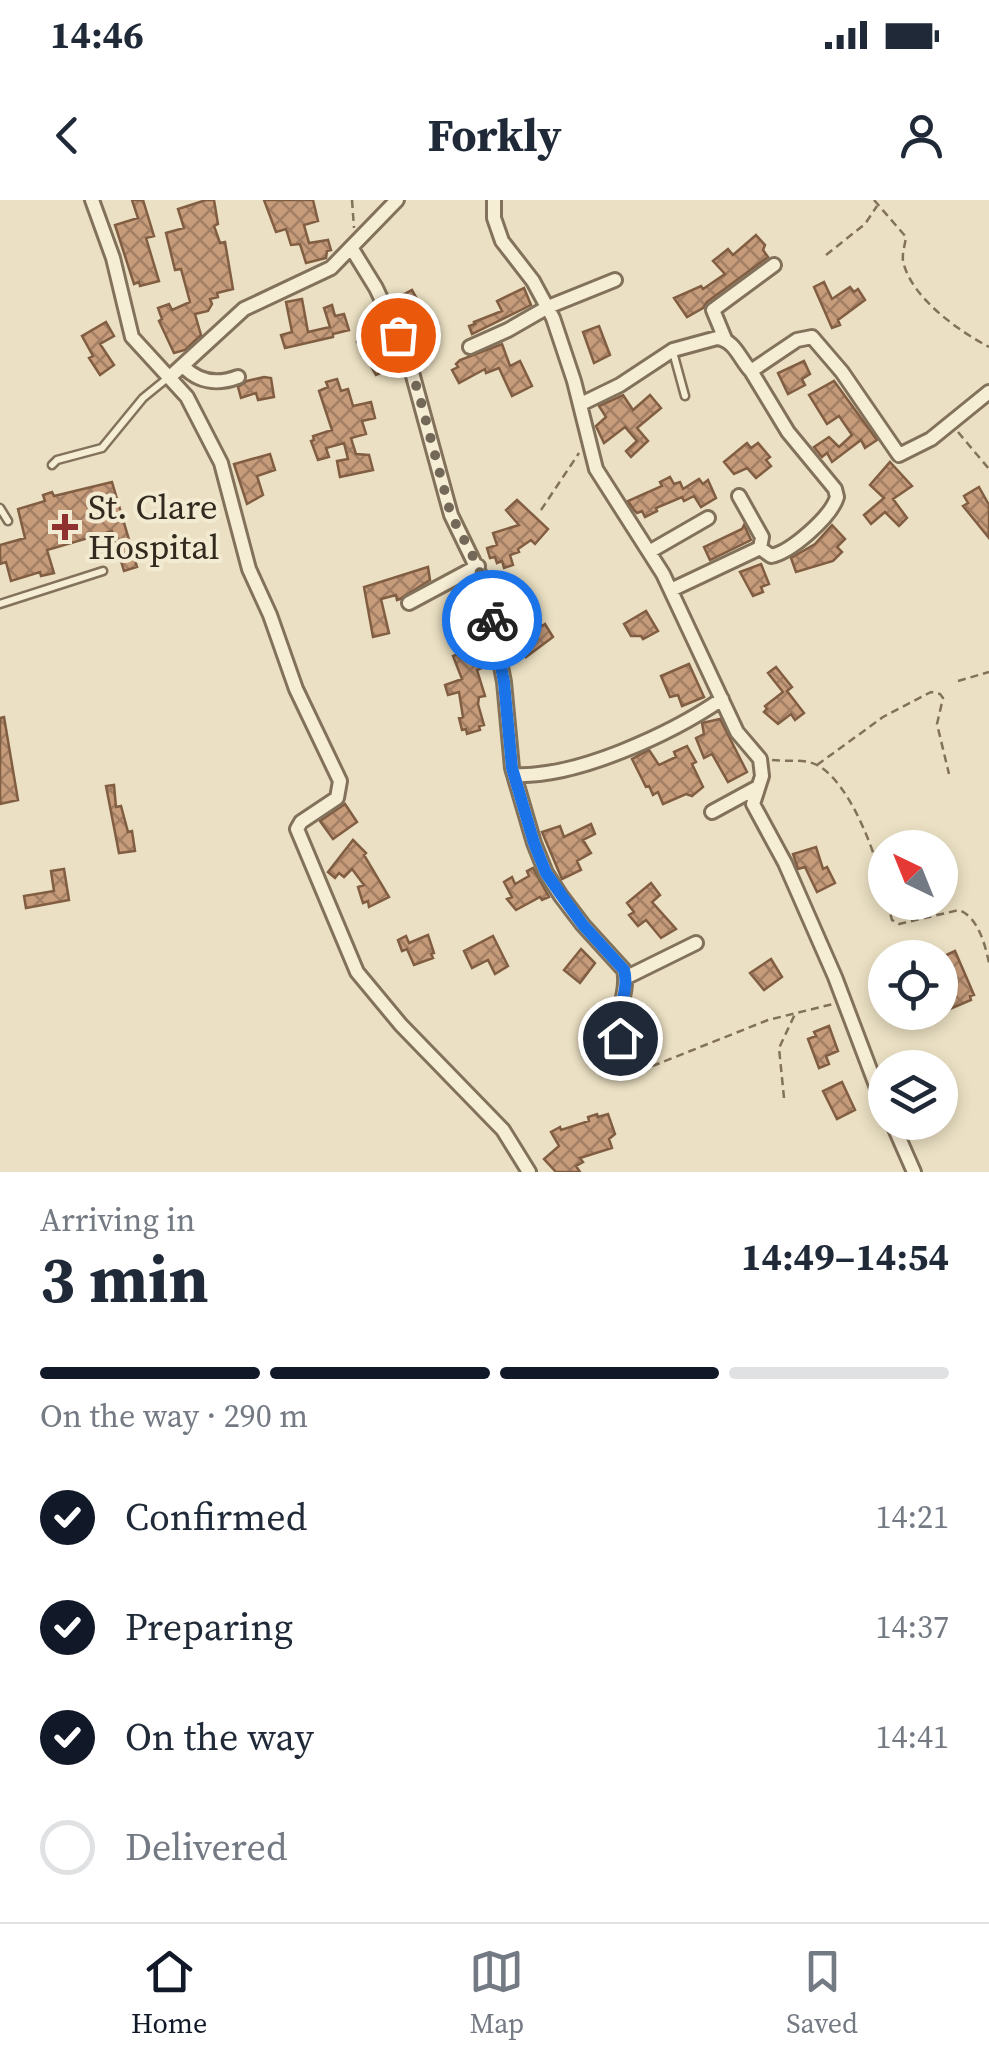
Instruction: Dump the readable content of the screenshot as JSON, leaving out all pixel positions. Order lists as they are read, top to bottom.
{
  "places": {
    "health": ["St. Clare Hospital"]
  },
  "north": "top left",
  "page": {
    "status": "14:46",
    "header": "Forkly",
    "heading": ["3 min", "Arriving in", "14:49–14:54"],
    "bar": "On the way · 290 m",
    "list": [
      ["Confirmed", "14:21"],
      ["Preparing", "14:37"],
      ["On the way", "14:41"],
      "Delivered"
    ],
    "tabs": ["Home", "Map", "Saved"]
  }
}
